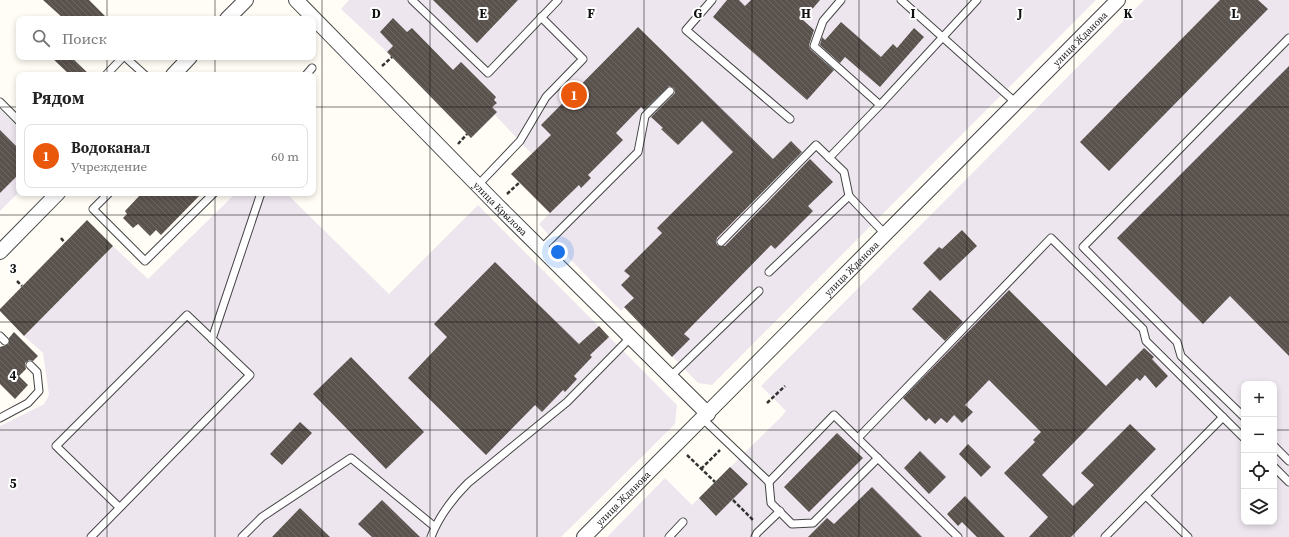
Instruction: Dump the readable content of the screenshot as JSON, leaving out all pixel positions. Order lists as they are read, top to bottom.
{
  "streets": {
    "street": ["улица Жданова", "улица Крылова"]
  },
  "crossings": [
    ["улица Жданова", "улица Крылова"]
  ],
  "page": {
    "search": "Поиск",
    "heading": "Рядом",
    "pins": "1",
    "list": [
      {
        "mark": "1",
        "name": "Водоканал",
        "note": "Учреждение",
        "value": "60 m"
      }
    ],
    "map_buttons": ["+", "−"]
  },
  "grid": {
    "columns": [
      "D",
      "E",
      "F",
      "G",
      "H",
      "I",
      "J",
      "K",
      "L"
    ],
    "rows": ["3", "4", "5"]
  }
}
